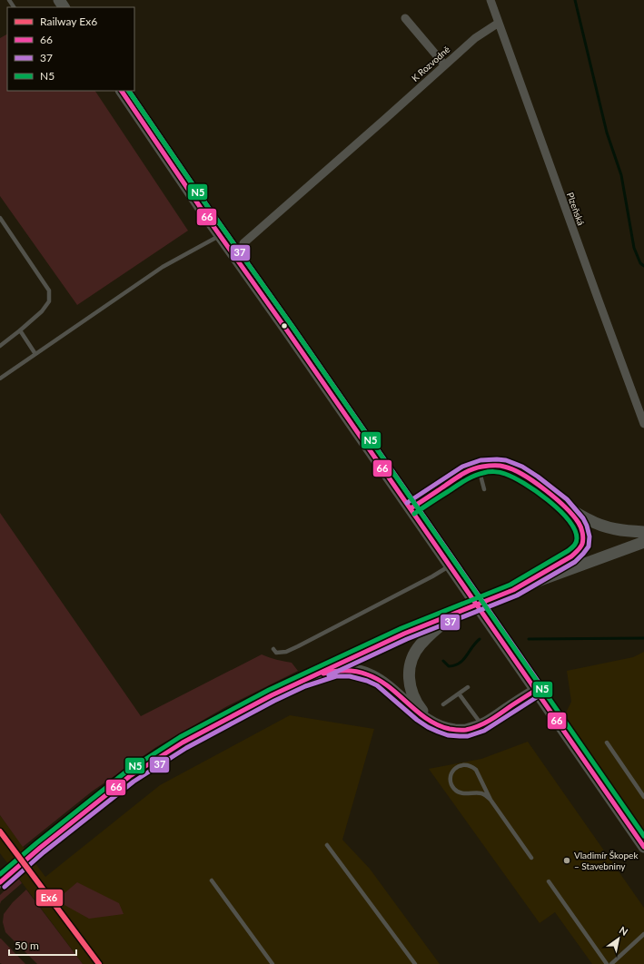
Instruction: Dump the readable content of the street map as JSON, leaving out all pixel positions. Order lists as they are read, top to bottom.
{
  "streets": {
    "street": ["K Rozvodně", "Plzeňská"]
  },
  "crossings": [
    ["K Rozvodně", "Plzeňská"]
  ],
  "places": ["Vladimír Škopek – Stavebniny"],
  "lines": [
    "transit line 66",
    "transit line 37",
    "transit line N5",
    "rail line Ex6"
  ],
  "legend": [
    "Railway Ex6",
    "66",
    "37",
    "N5"
  ],
  "scale_bar": "50 m",
  "north": "top right"
}
